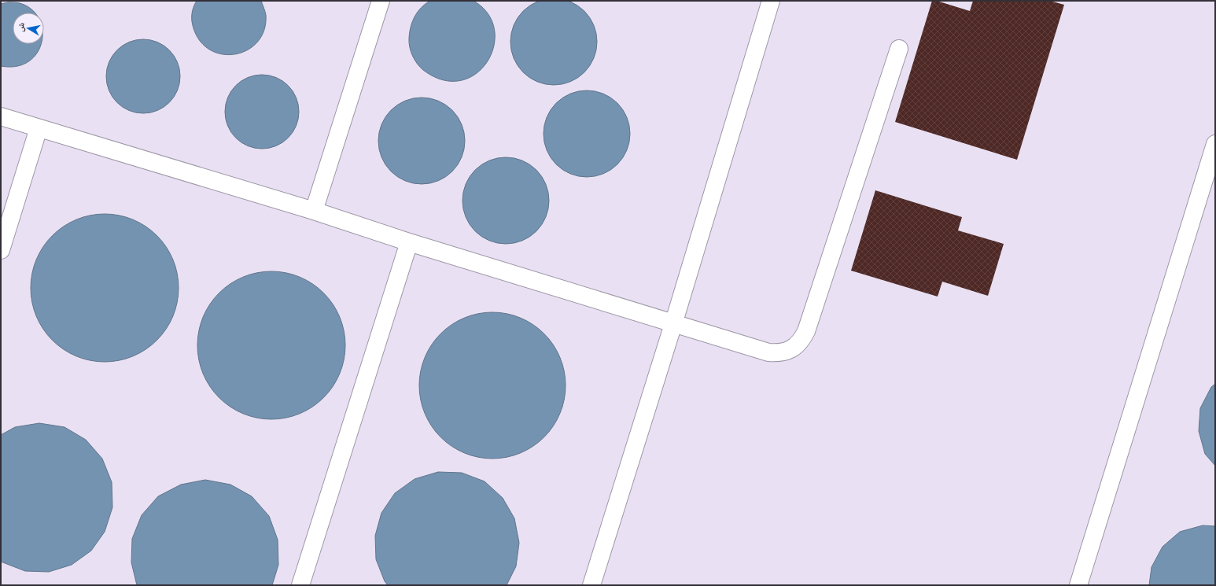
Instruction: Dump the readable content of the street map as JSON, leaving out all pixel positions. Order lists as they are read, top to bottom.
{
  "north": "left"
}
